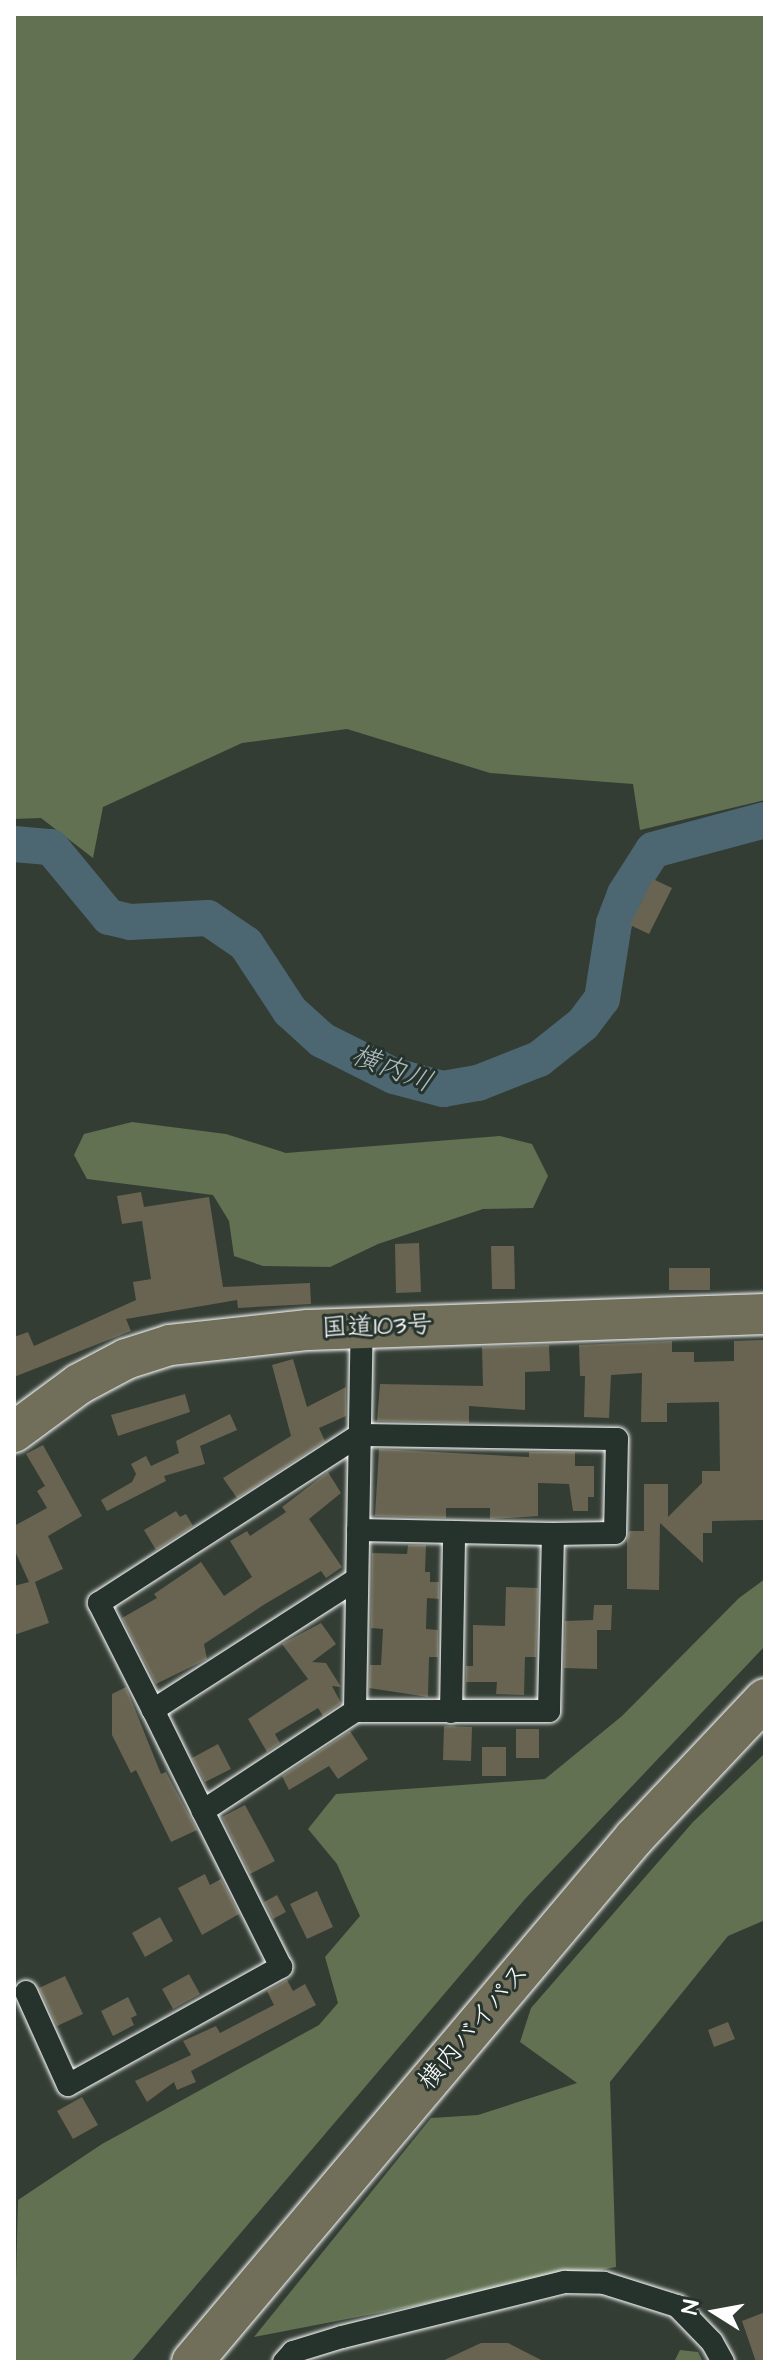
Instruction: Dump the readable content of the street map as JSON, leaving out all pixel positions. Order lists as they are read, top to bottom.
{
  "streets": {
    "highway": ["国道103号", "横内バイパス"]
  },
  "water": ["横内川"],
  "north": "left"
}
